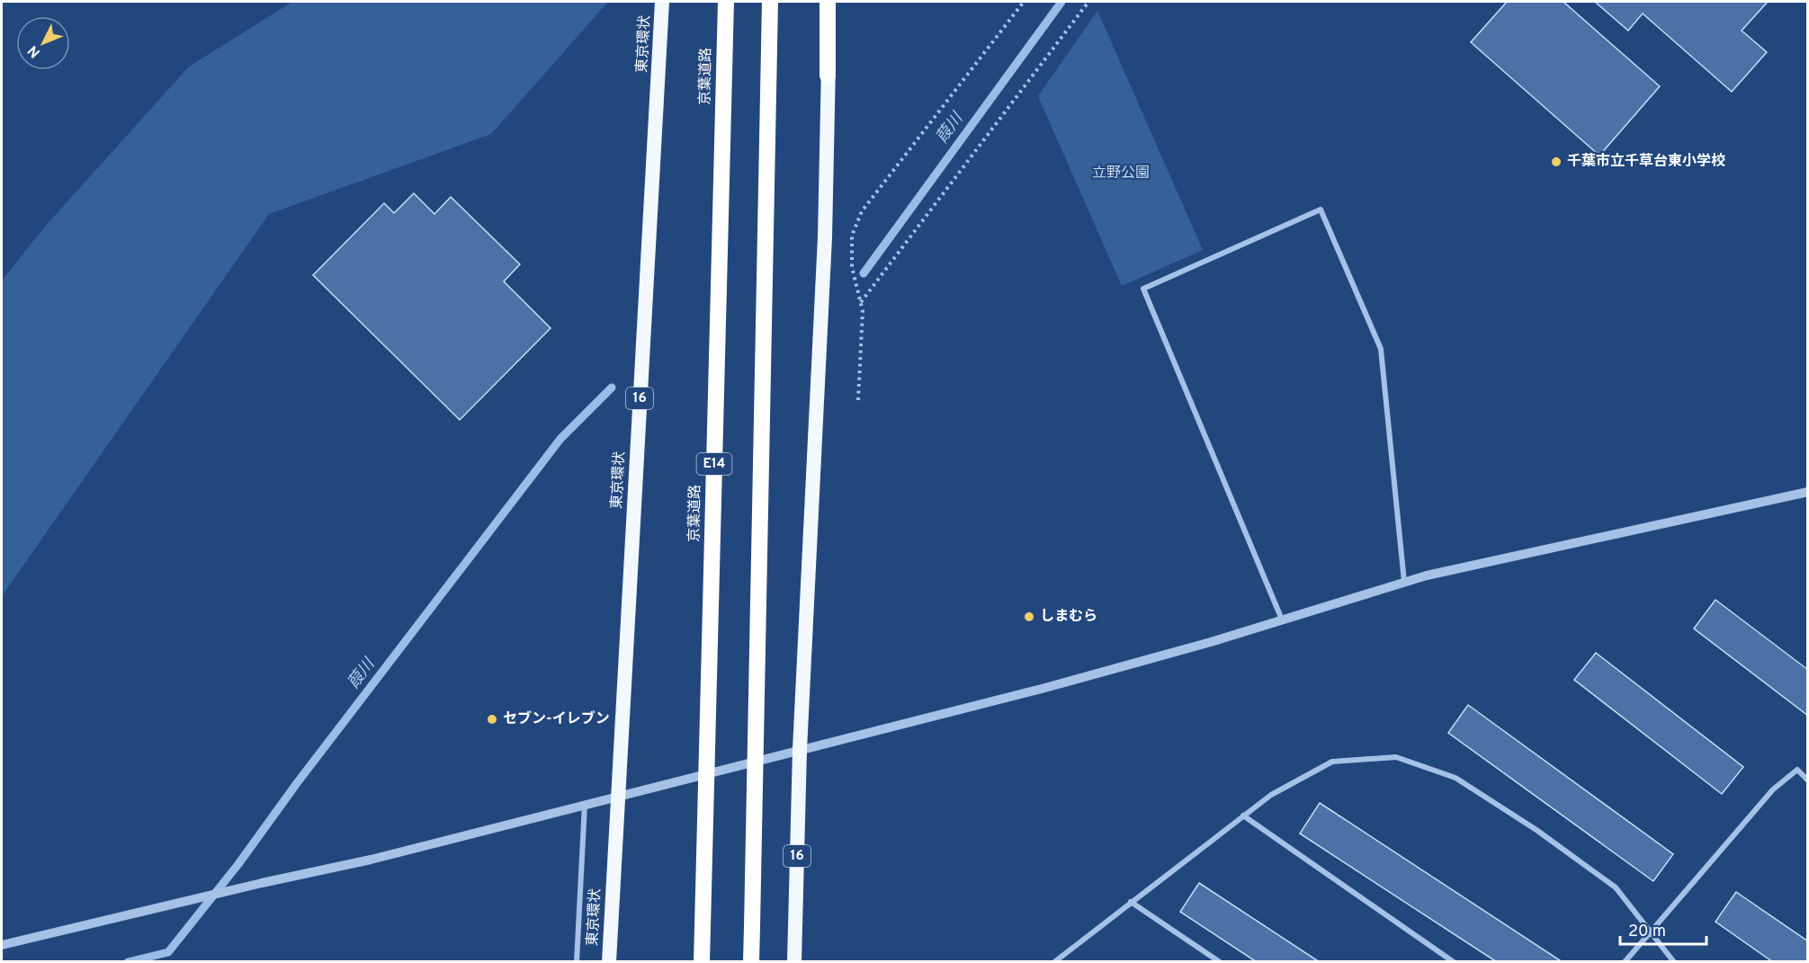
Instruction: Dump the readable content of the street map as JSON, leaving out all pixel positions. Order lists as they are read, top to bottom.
{
  "streets": {
    "highway": [
      "東京環状",
      "京葉道路",
      "16",
      "E14"
    ]
  },
  "water": ["葭川"],
  "parks": ["立野公園"],
  "places": ["千葉市立千草台東小学校", "しまむら", "セブン-イレブン"],
  "scale_bar": "20 m",
  "north": "bottom left"
}
